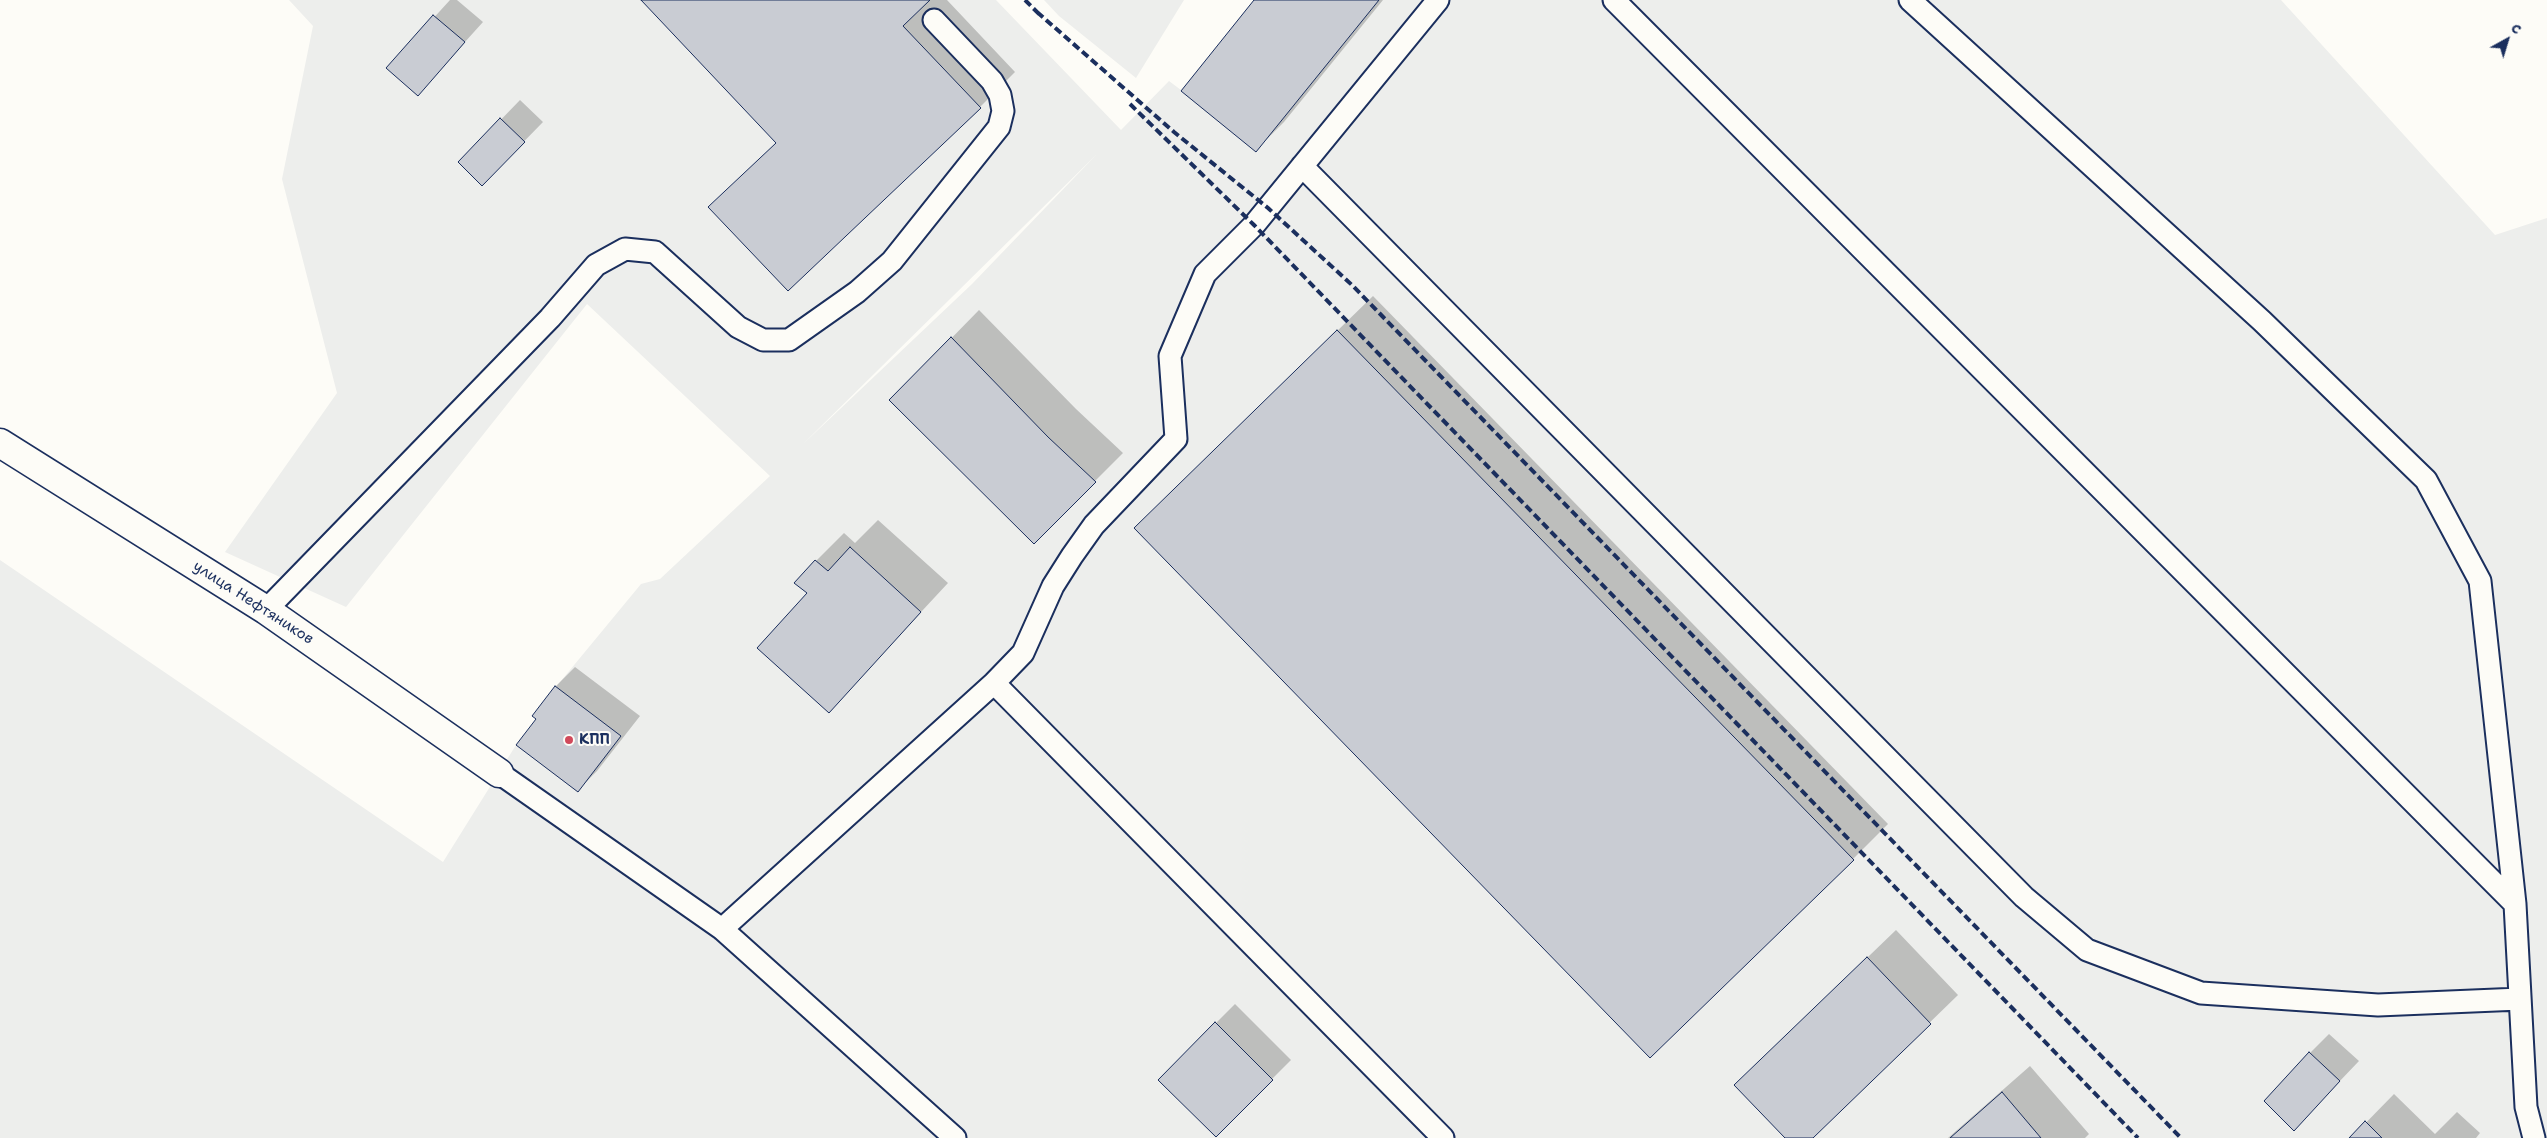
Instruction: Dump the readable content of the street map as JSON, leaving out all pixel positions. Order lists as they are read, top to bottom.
{
  "streets": {
    "street": ["улица Нефтяников"]
  },
  "places": ["КПП"],
  "north": "top right"
}
